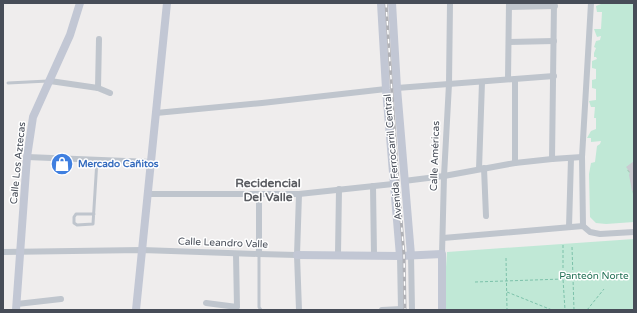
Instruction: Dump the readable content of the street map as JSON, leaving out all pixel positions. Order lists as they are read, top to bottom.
{
  "streets": {
    "main road": [
      "Calle Américas",
      "Avenida Ferrocarril Central",
      "Calle Los Aztecas",
      "Calle Leandro Valle"
    ]
  },
  "crossings": [
    ["Calle Américas", "Calle Leandro Valle"],
    ["Avenida Ferrocarril Central", "Calle Leandro Valle"],
    ["Calle Los Aztecas", "Calle Leandro Valle"]
  ],
  "districts": ["Recidencial Del Valle"],
  "parks": ["Panteón Norte"],
  "places": {
    "shop": ["Mercado Cañitos"]
  }
}
